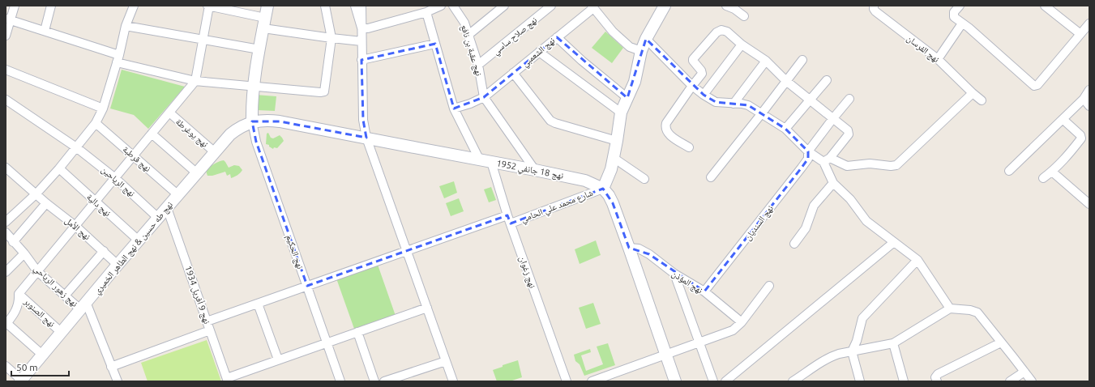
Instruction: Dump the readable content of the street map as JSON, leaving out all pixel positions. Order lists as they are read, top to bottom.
{
  "streets": {
    "street": [
      "نهج صلاح ساسي",
      "نهج الفرسان",
      "نهج عقبة بن نافع",
      "نهج الشعمبي",
      "نهج يوغرطة",
      "نهج قرطبة",
      "نهج 18 جانفي 1952",
      "نهج الرياحين",
      "نهج دالية",
      "شارع محمد علي الحامي",
      "نهج السنديان",
      "نهج الأمل",
      "نهج طه حسين & نهج الطاهر الخميري",
      "نهج الحكيم",
      "نهج زغوان",
      "نهج المؤذن",
      "نهج زهور الرياحي",
      "نهج 9 أفريل 1934",
      "نهج الصنوبر"
    ]
  },
  "crossings": [
    ["نهج صلاح ساسي", "نهج عقبة بن نافع"],
    ["نهج عقبة بن نافع", "نهج الشعمبي"],
    ["نهج يوغرطة", "نهج طه حسين & نهج الطاهر الخميري"],
    ["نهج قرطبة", "نهج طه حسين & نهج الطاهر الخميري"],
    ["نهج 18 جانفي 1952", "شارع محمد علي الحامي"],
    ["نهج 18 جانفي 1952", "نهج طه حسين & نهج الطاهر الخميري"],
    ["نهج 18 جانفي 1952", "نهج الحكيم"],
    ["نهج 18 جانفي 1952", "نهج زغوان"],
    ["نهج الرياحين", "نهج طه حسين & نهج الطاهر الخميري"],
    ["نهج دالية", "نهج طه حسين & نهج الطاهر الخميري"],
    ["شارع محمد علي الحامي", "نهج زغوان"],
    ["نهج السنديان", "نهج المؤذن"],
    ["نهج الأمل", "نهج طه حسين & نهج الطاهر الخميري"],
    ["نهج طه حسين & نهج الطاهر الخميري", "نهج الحكيم"],
    ["نهج طه حسين & نهج الطاهر الخميري", "نهج زهور الرياحي"],
    ["نهج طه حسين & نهج الطاهر الخميري", "نهج 9 أفريل 1934"],
    ["نهج طه حسين & نهج الطاهر الخميري", "نهج الصنوبر"]
  ],
  "scale_bar": "50 m"
}
